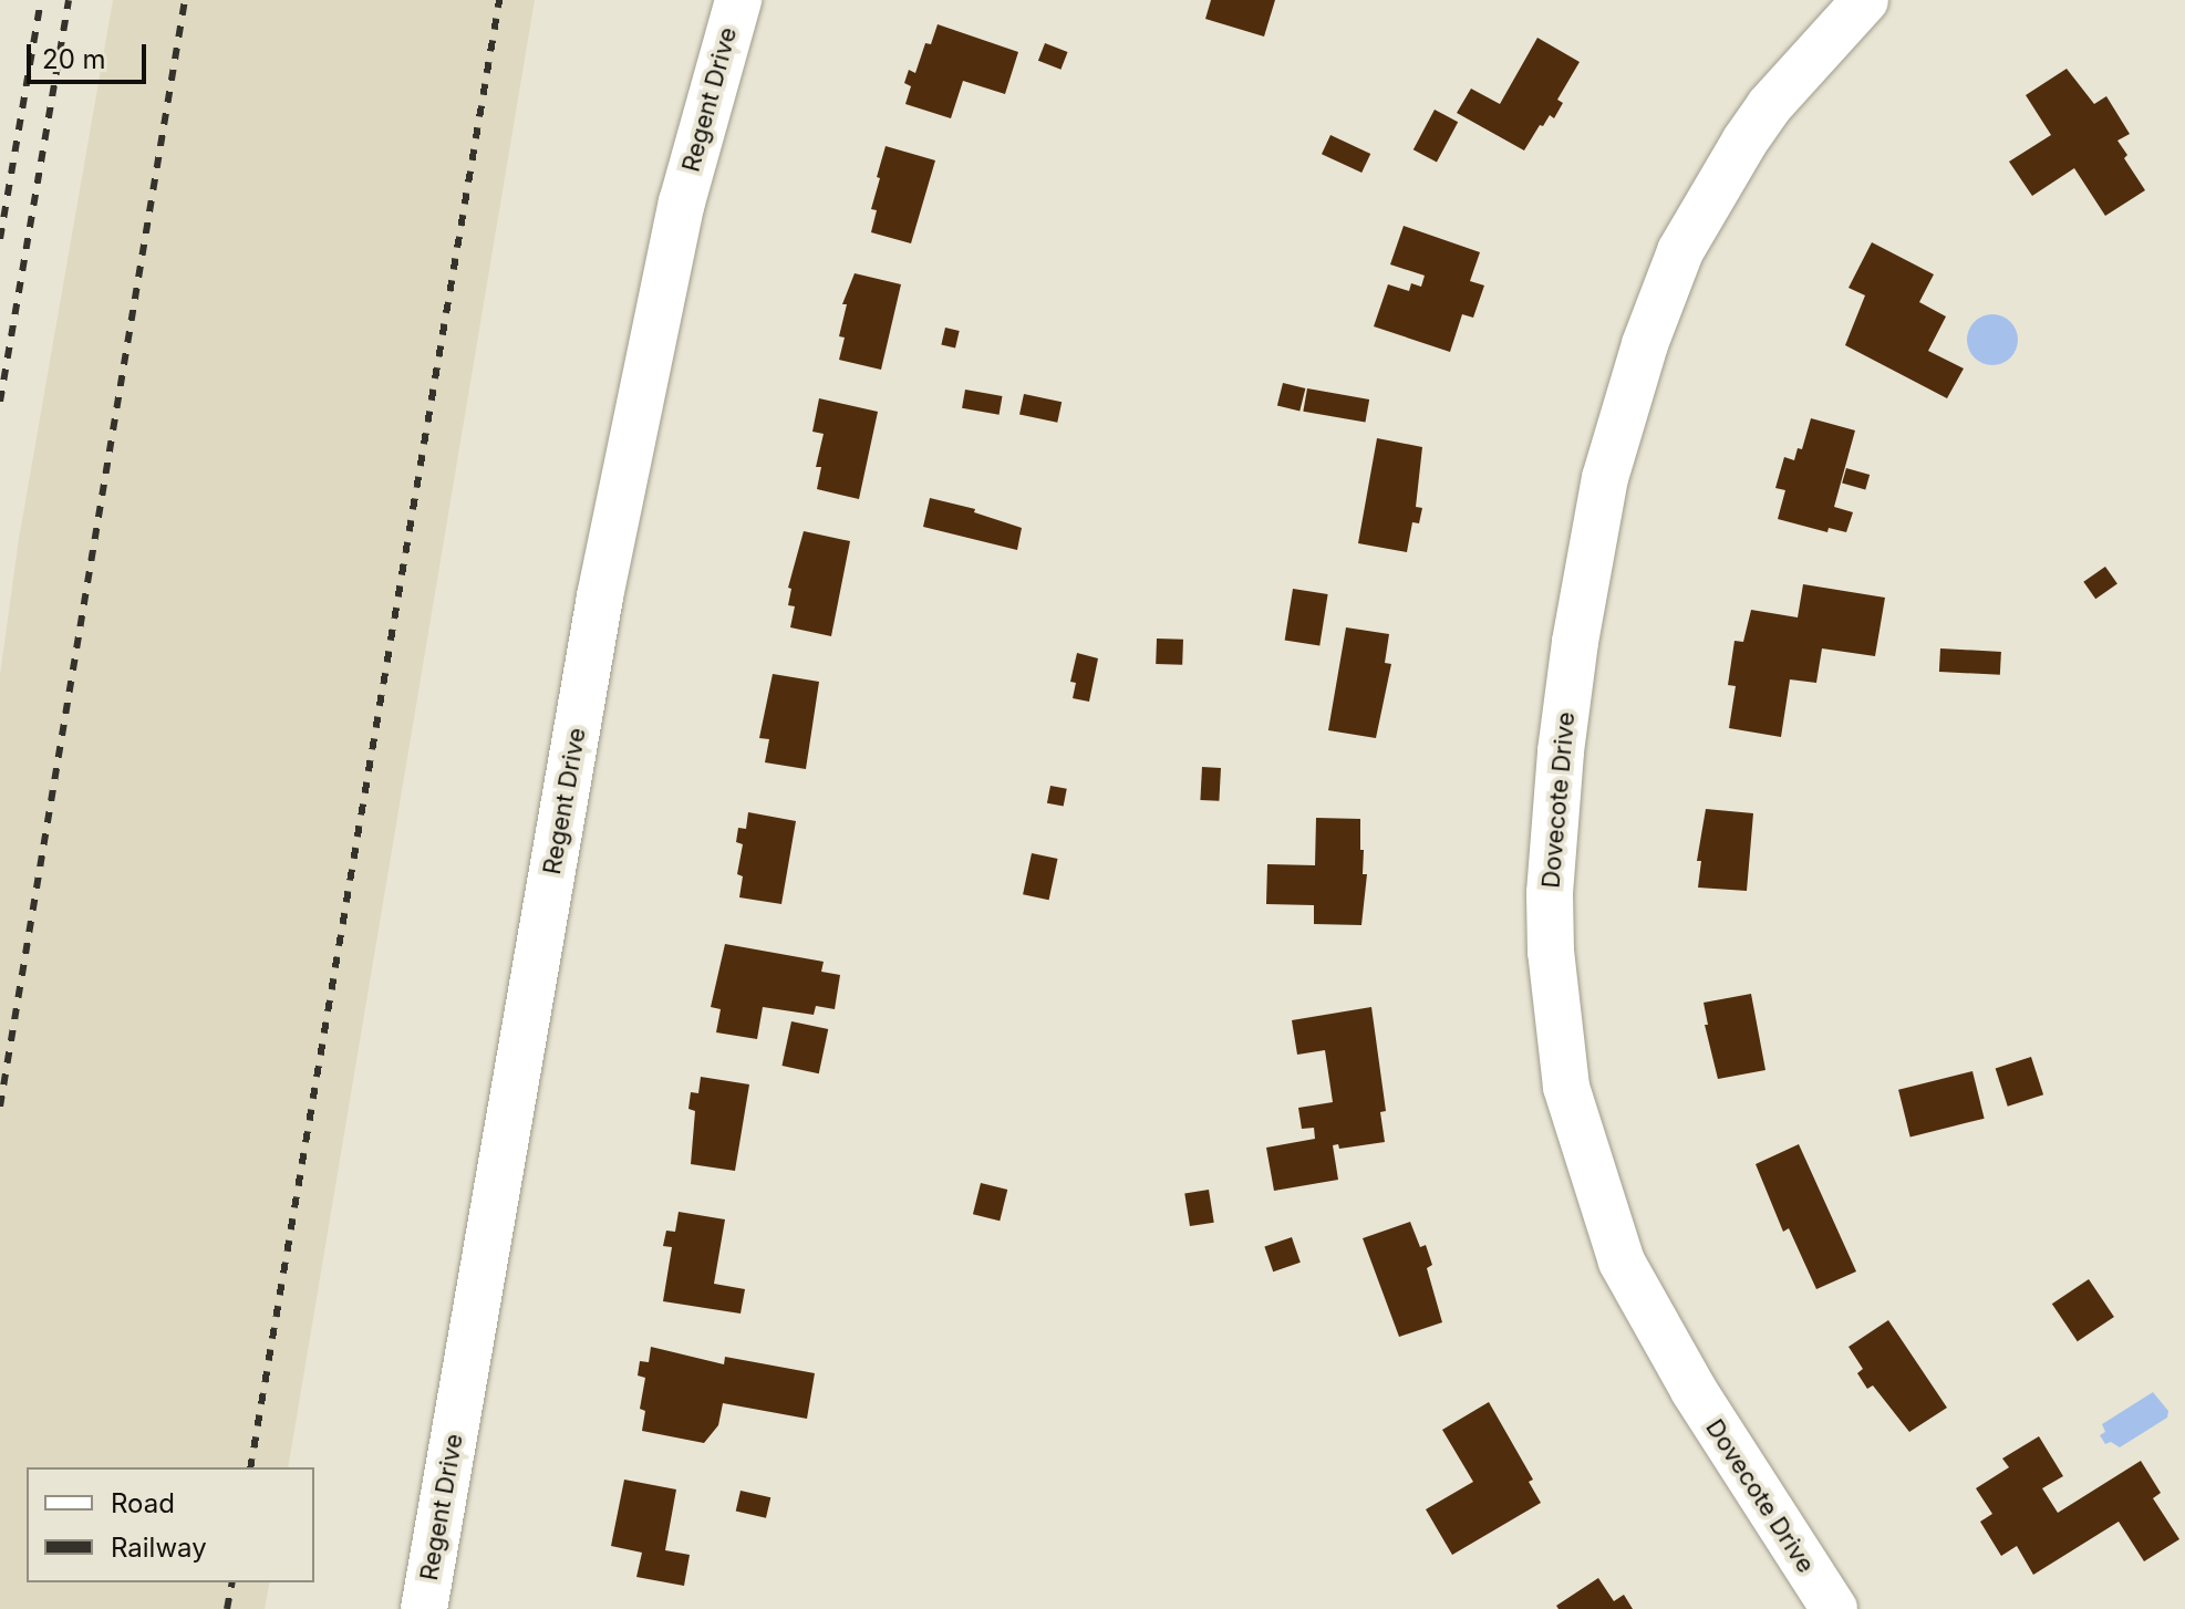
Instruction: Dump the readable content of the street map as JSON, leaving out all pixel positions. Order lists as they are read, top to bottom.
{
  "streets": {
    "street": ["Regent Drive", "Dovecote Drive"]
  },
  "legend": ["Road", "Railway"],
  "scale_bar": "20 m"
}
